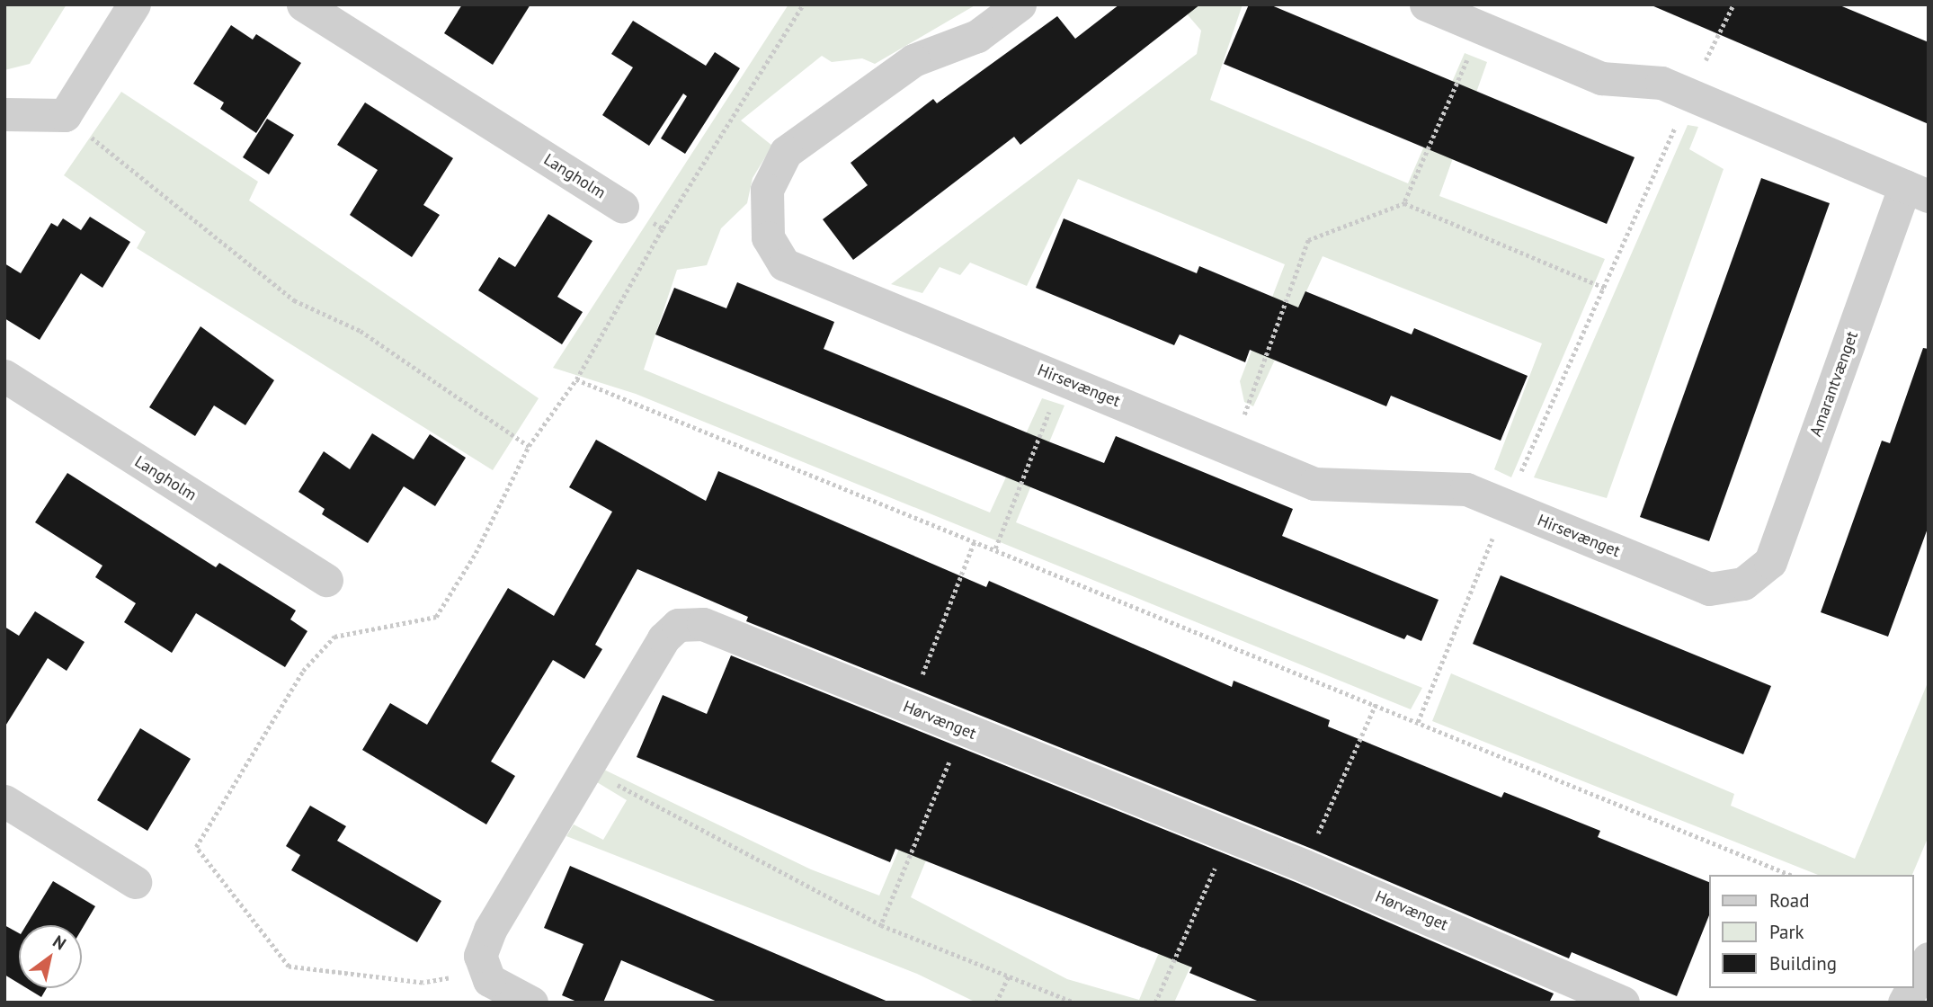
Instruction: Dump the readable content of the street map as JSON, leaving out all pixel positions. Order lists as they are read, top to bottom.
{
  "streets": {
    "street": [
      "Langholm",
      "Amarantvænget",
      "Hirsevænget",
      "Hørvænget"
    ]
  },
  "crossings": [
    ["Amarantvænget", "Hirsevænget"]
  ],
  "legend": ["Road", "Park", "Building"],
  "north": "top right"
}
